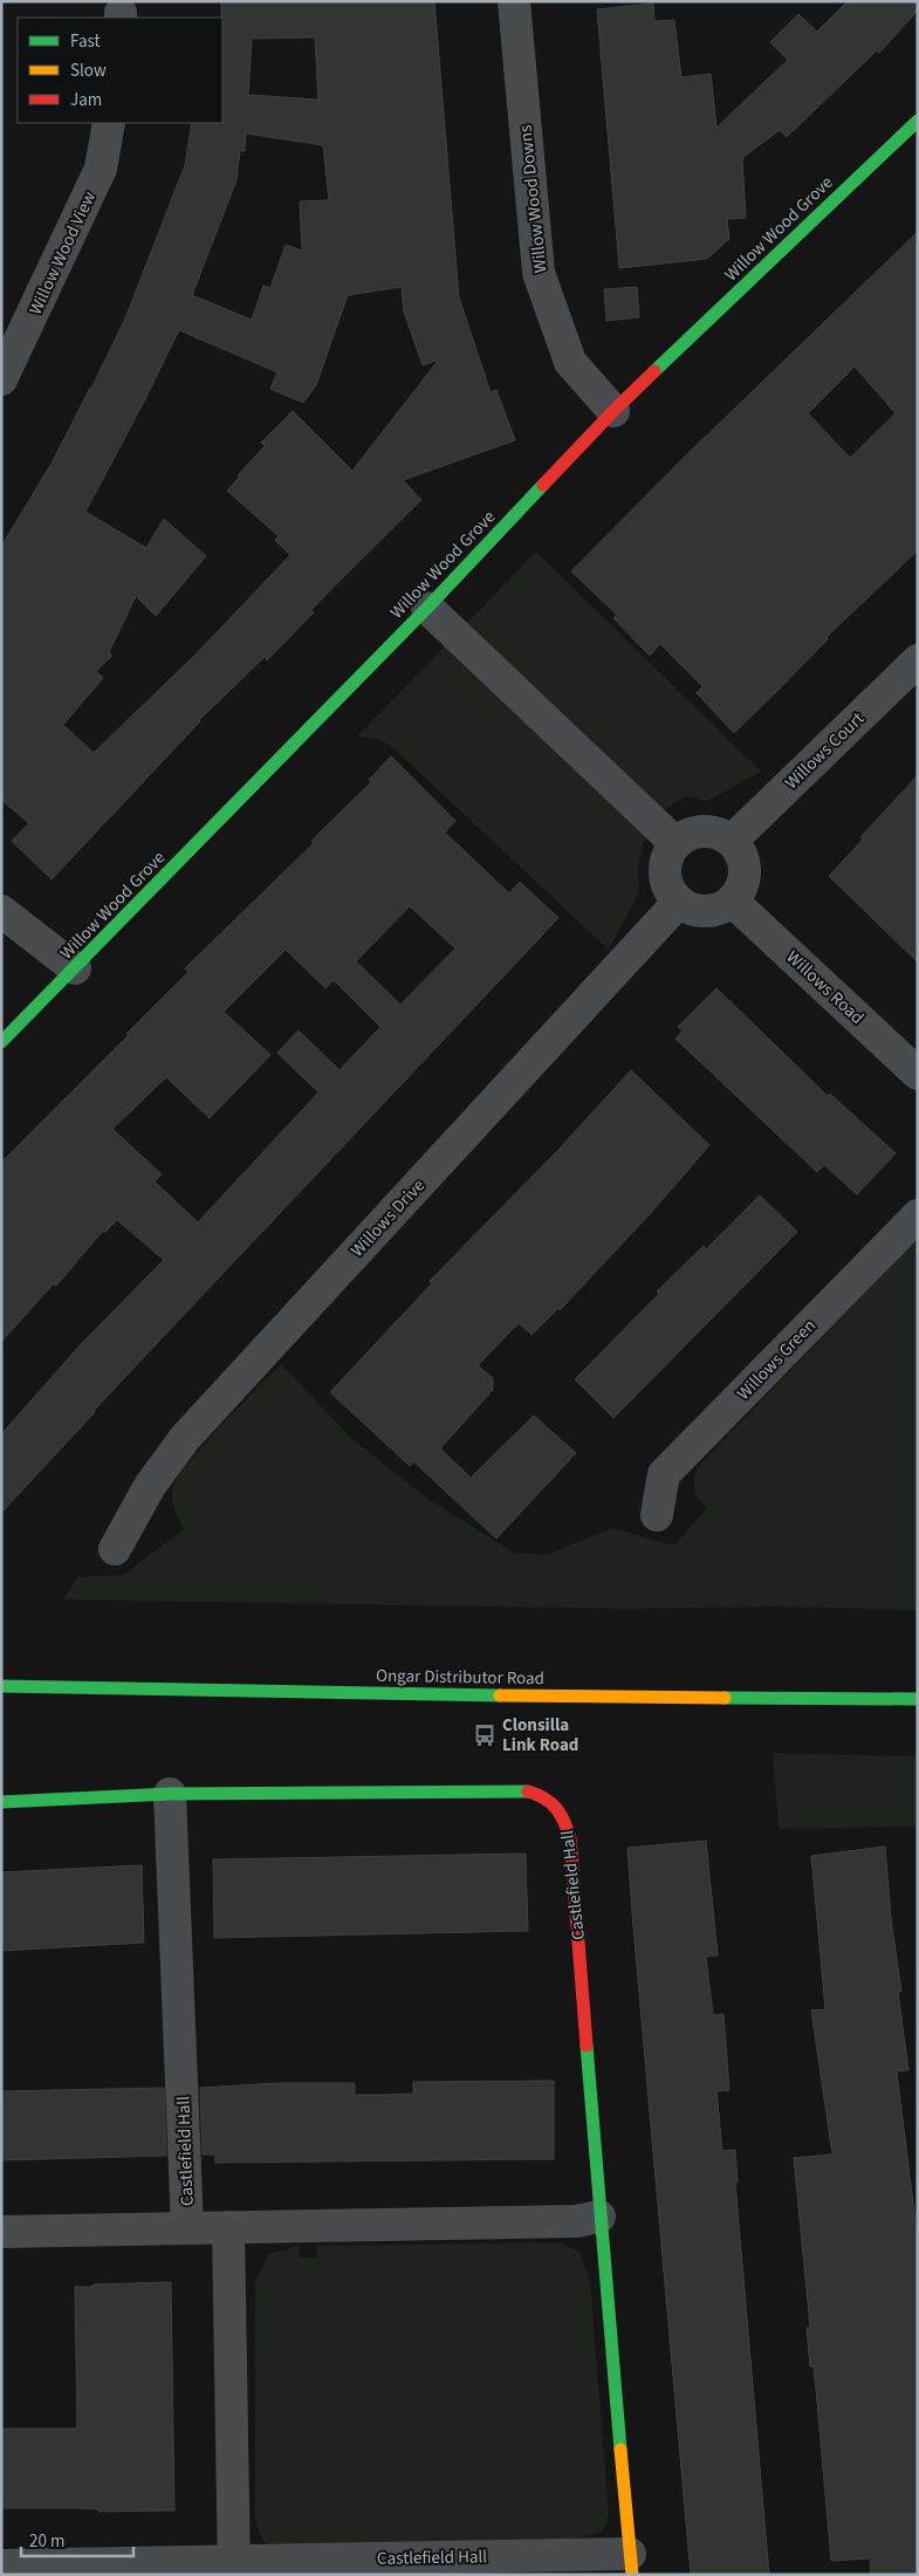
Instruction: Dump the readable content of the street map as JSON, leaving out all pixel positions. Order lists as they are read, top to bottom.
{
  "streets": {
    "street": [
      "Willow Wood Downs",
      "Willow Wood Grove",
      "Willow Wood View",
      "Willows Court",
      "Willows Road",
      "Willows Drive",
      "Willows Green",
      "Ongar Distributor Road",
      "Castlefield Hall"
    ]
  },
  "crossings": [
    ["Willow Wood Downs", "Willow Wood Grove"],
    ["Willows Court", "Willows Road"],
    ["Willows Court", "Willows Drive"],
    ["Willows Road", "Willows Drive"]
  ],
  "places": {
    "bus stop": ["Clonsilla Link Road"]
  },
  "legend": ["Fast", "Slow", "Jam"],
  "scale_bar": "20 m"
}
